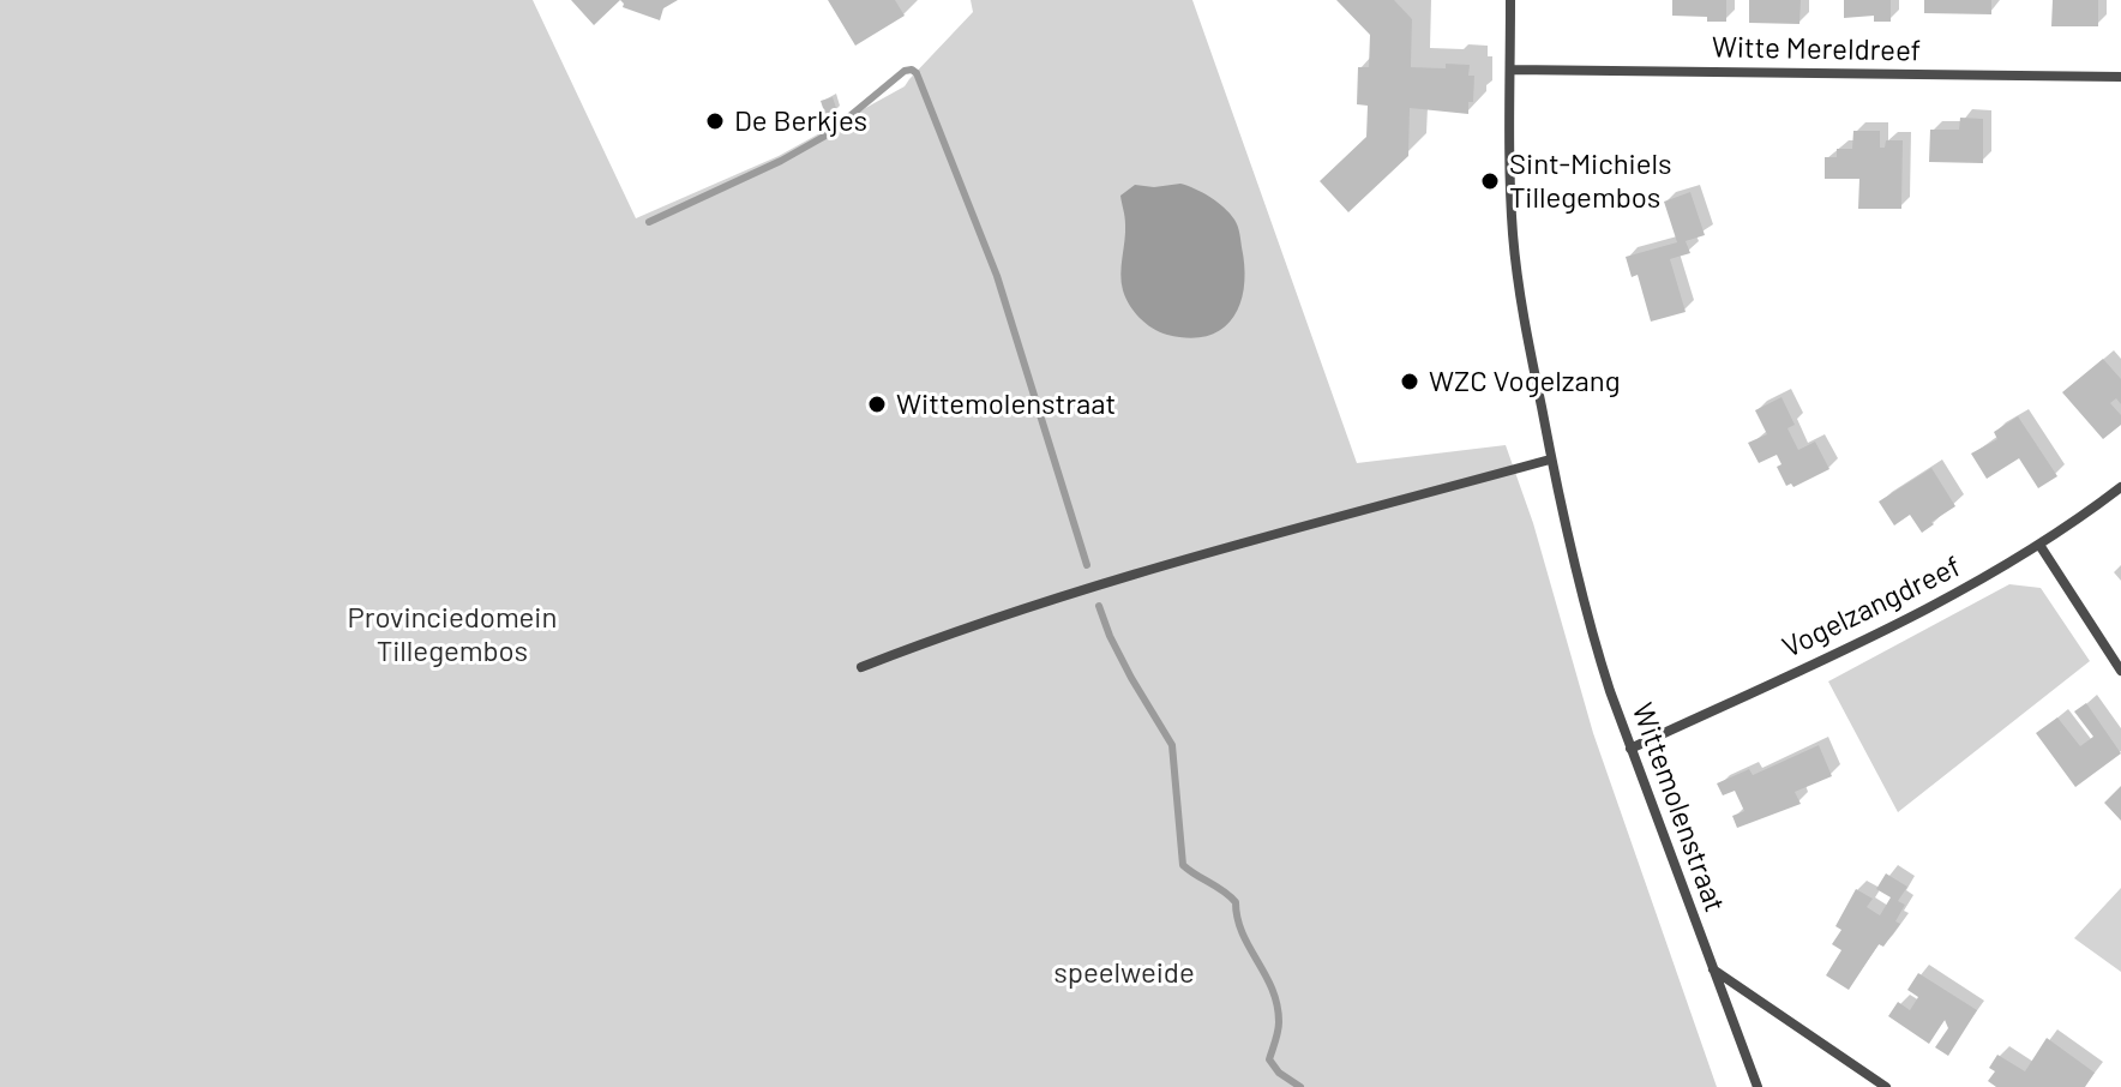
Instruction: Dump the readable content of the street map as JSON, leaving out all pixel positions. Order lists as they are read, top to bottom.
{
  "streets": {
    "street": ["Witte Mereldreef", "Vogelzangdreef", "Wittemolenstraat"]
  },
  "crossings": [
    ["Witte Mereldreef", "Wittemolenstraat"],
    ["Vogelzangdreef", "Wittemolenstraat"]
  ],
  "parks": ["Provinciedomein Tillegembos", "speelweide"],
  "places": [
    "De Berkjes",
    "Sint-Michiels Tillegembos",
    "WZC Vogelzang",
    "Wittemolenstraat"
  ]
}
